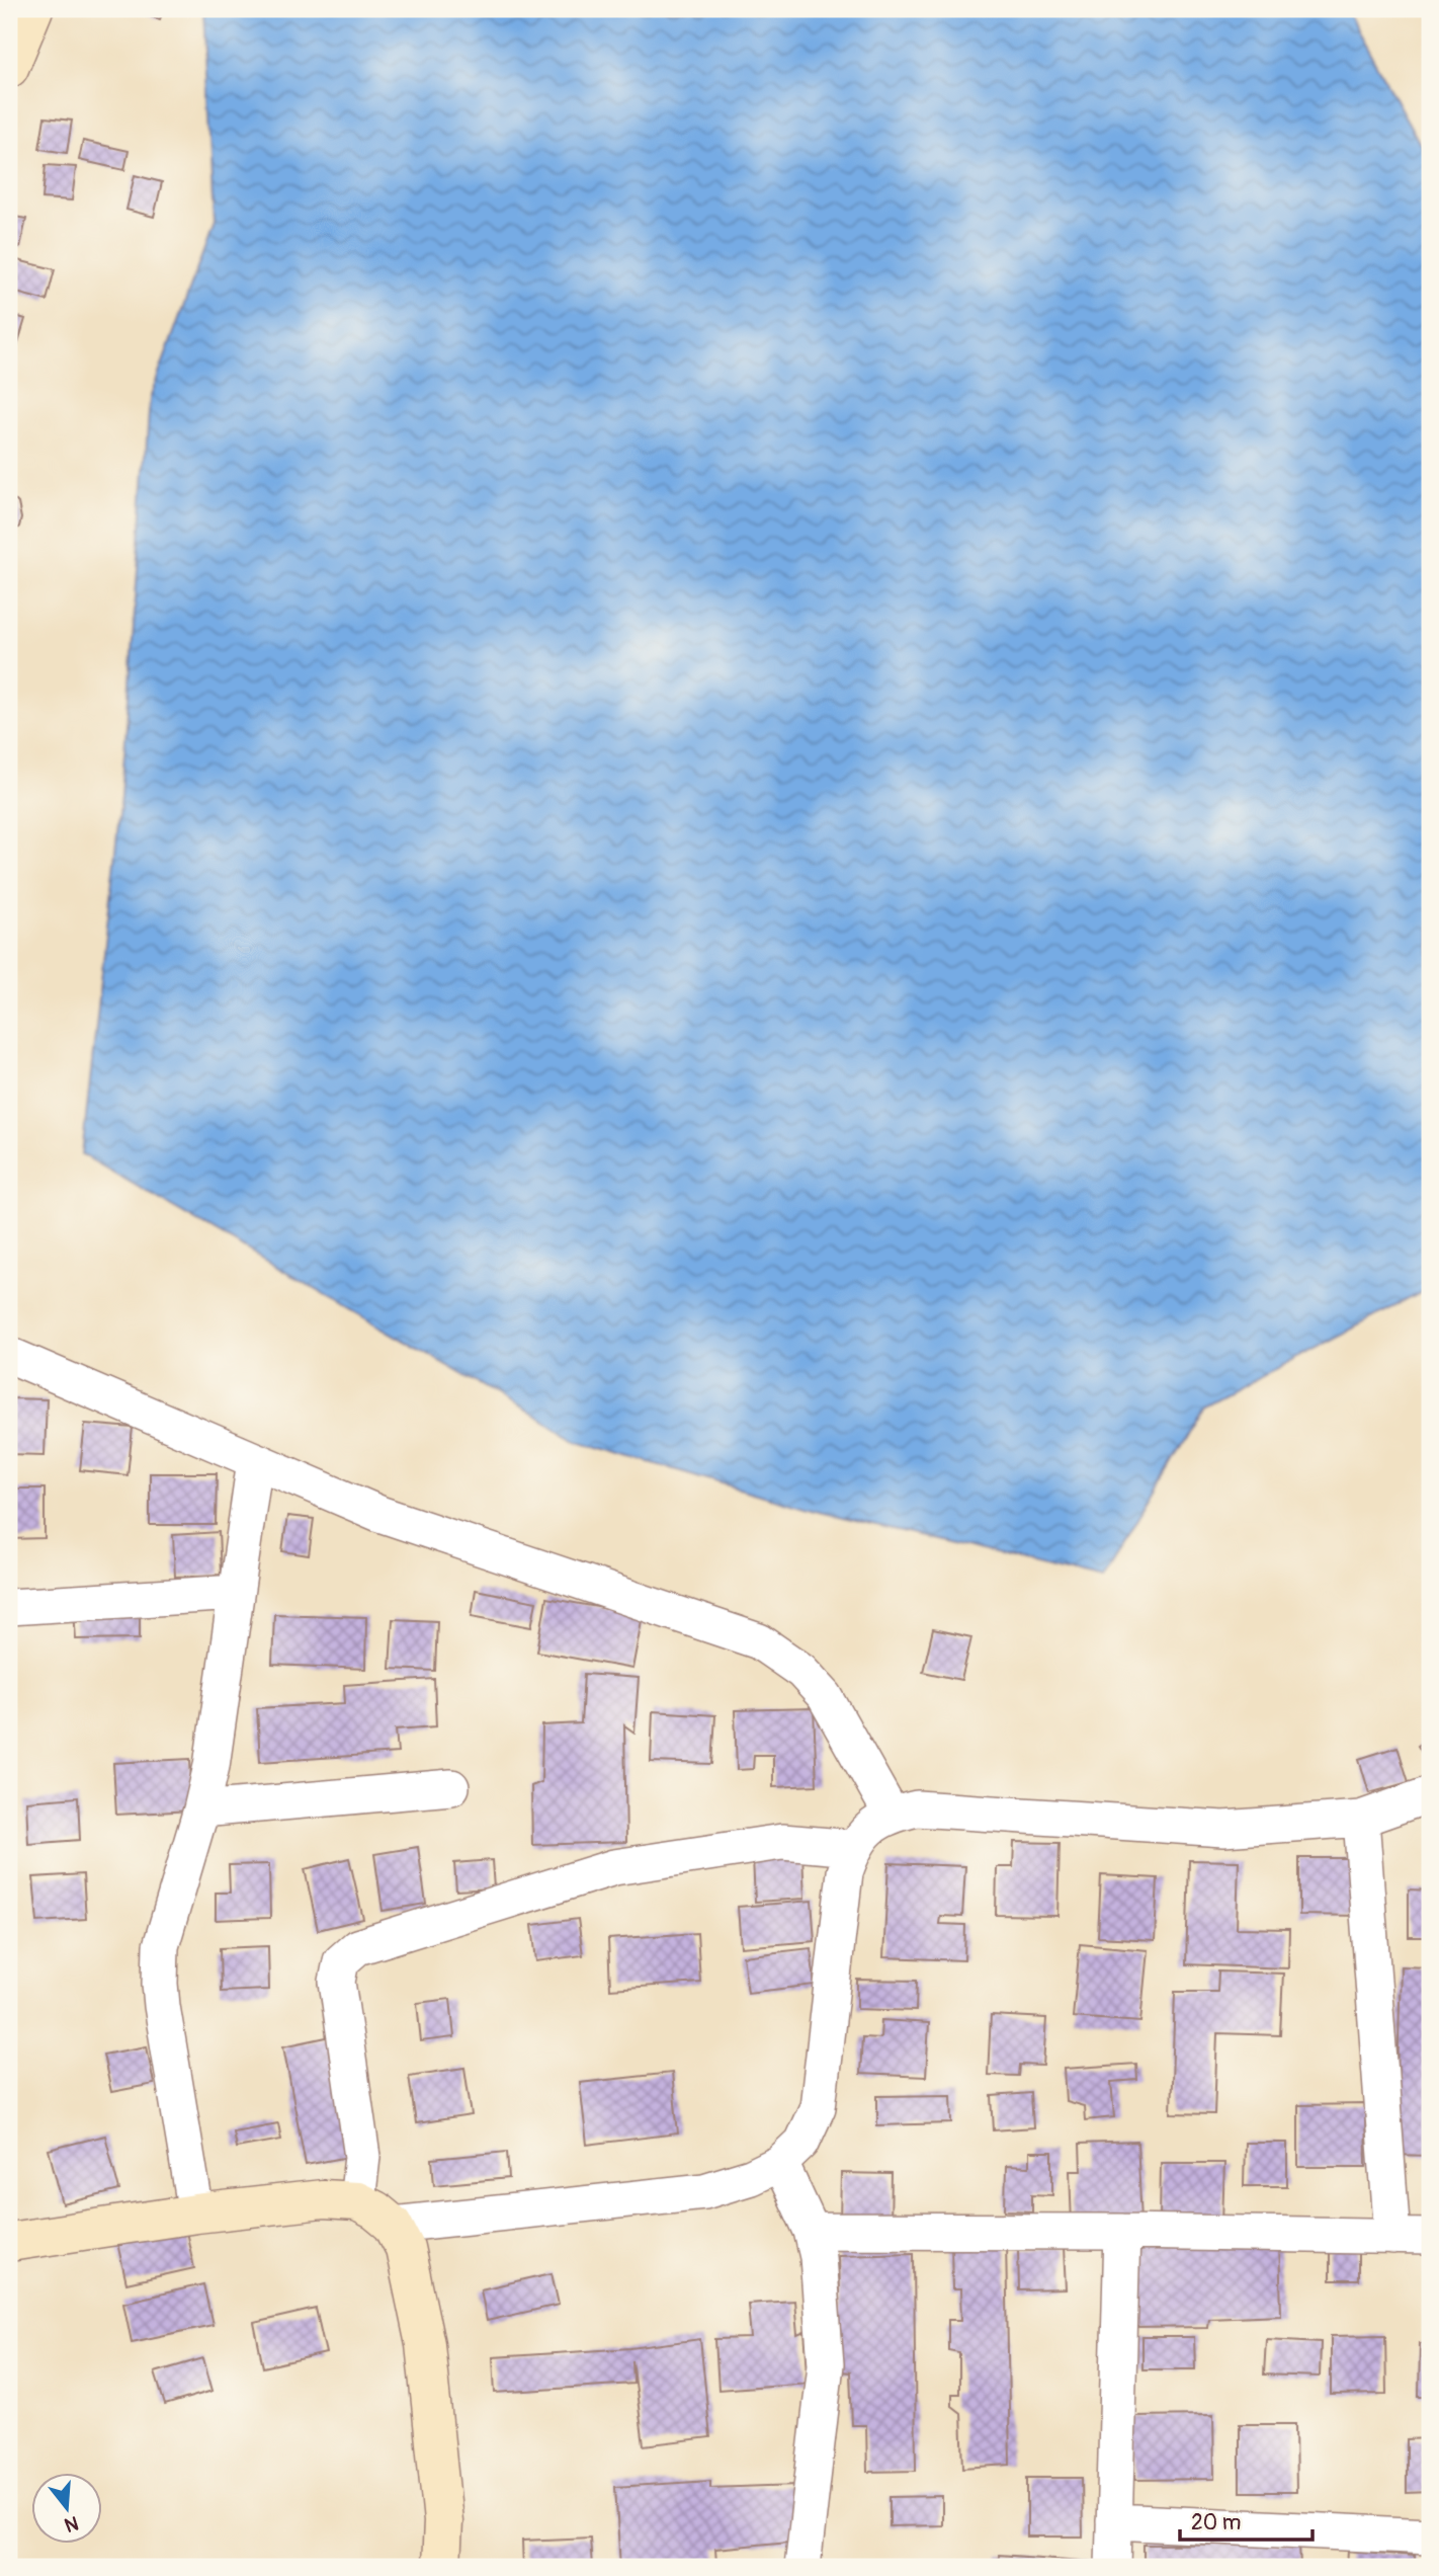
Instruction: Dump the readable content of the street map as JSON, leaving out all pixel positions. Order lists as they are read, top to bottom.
{
  "scale_bar": "20 m",
  "north": "bottom"
}
